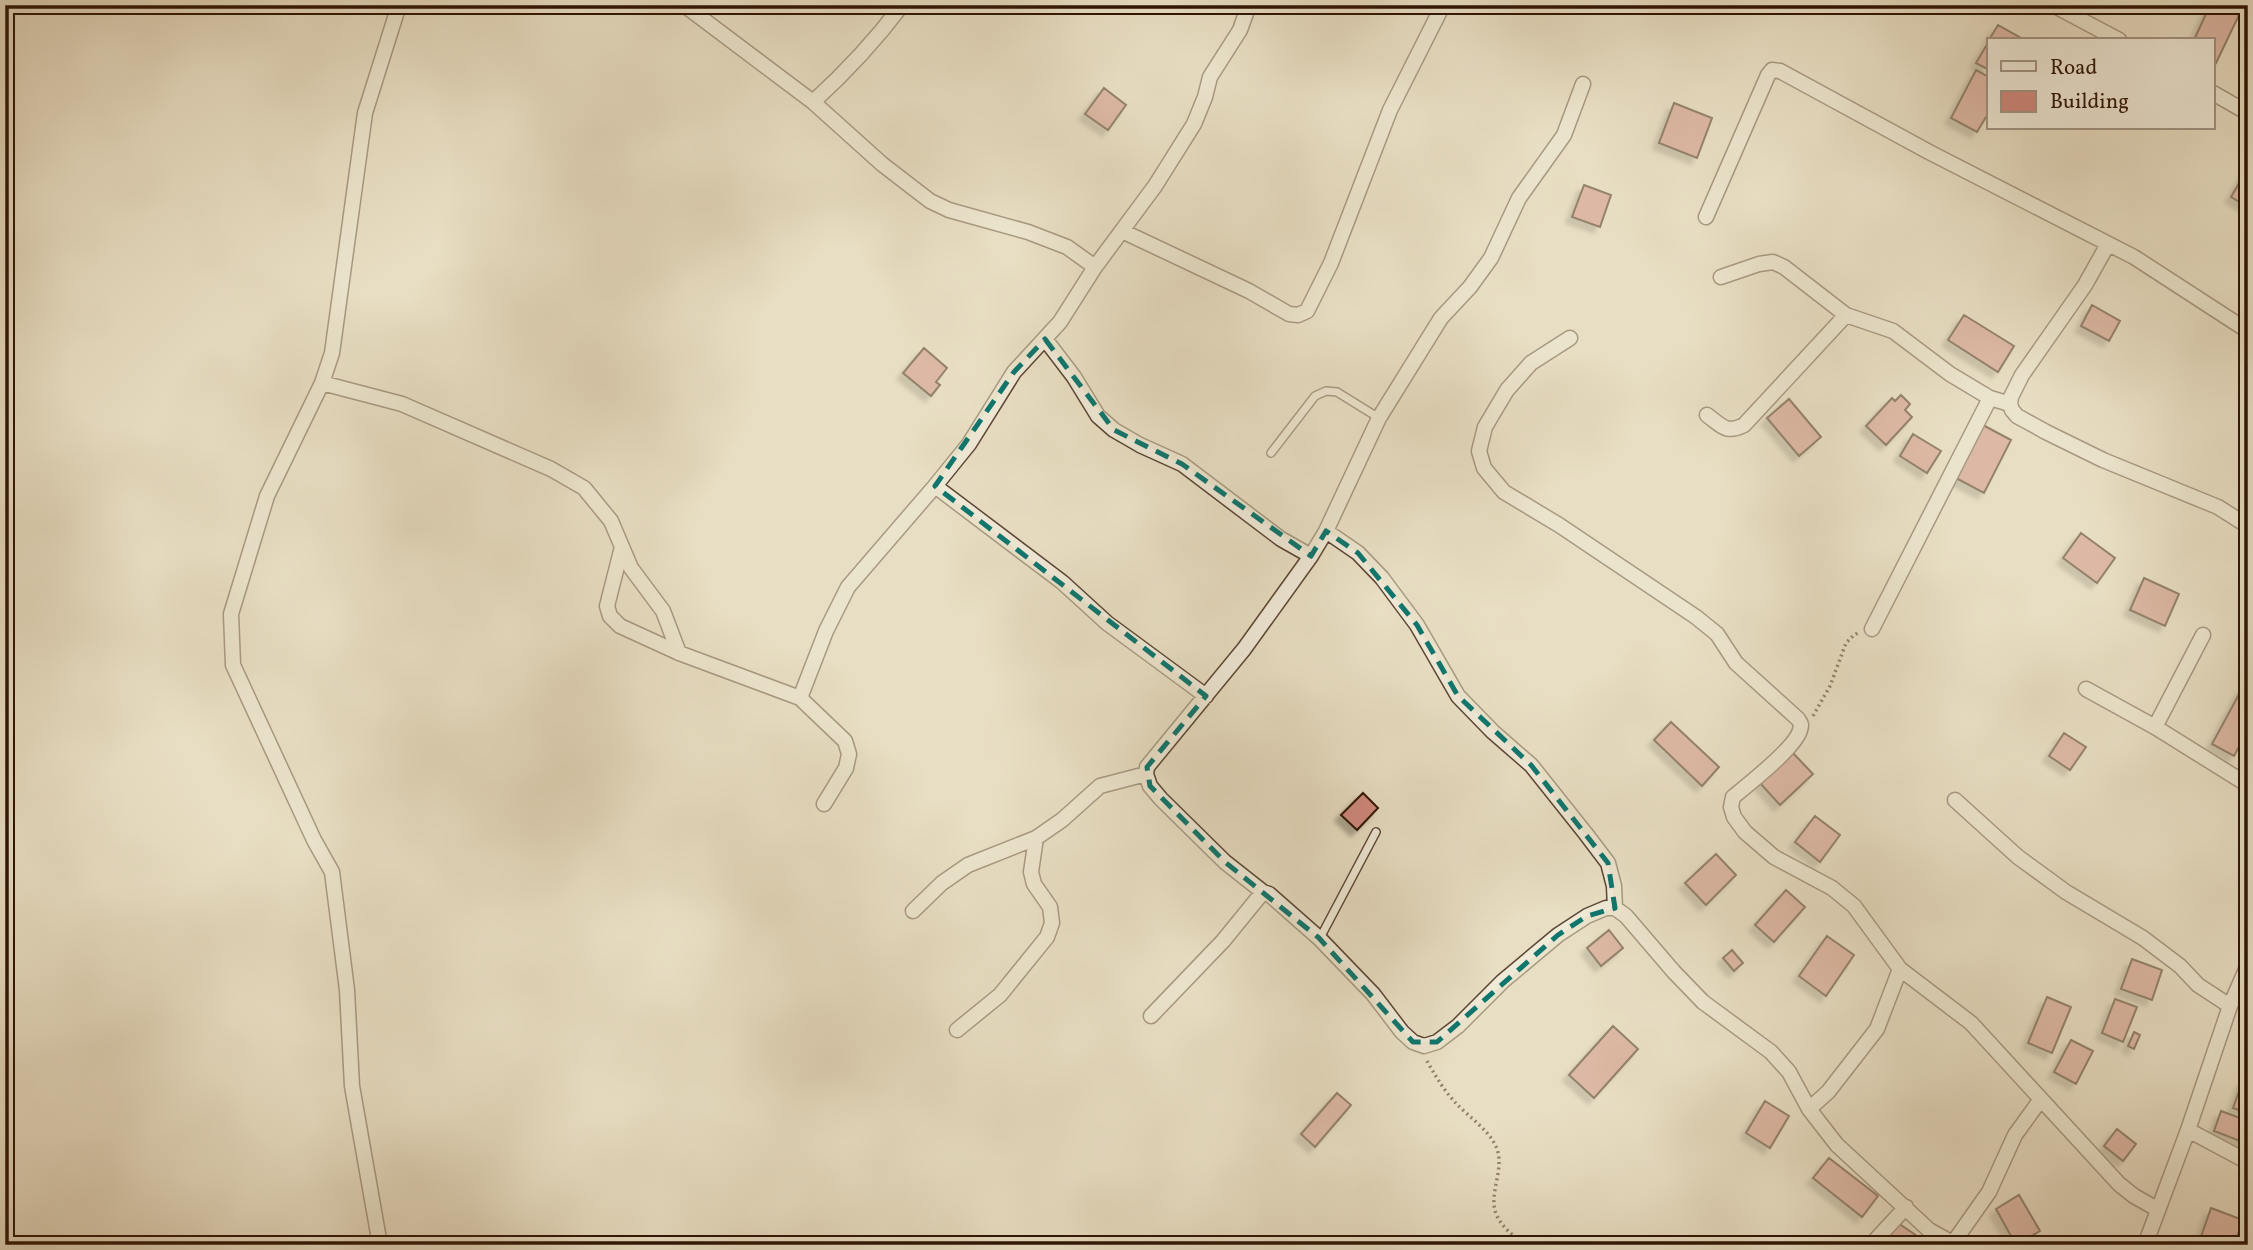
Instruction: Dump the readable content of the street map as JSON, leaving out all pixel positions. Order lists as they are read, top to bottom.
{
  "legend": ["Road", "Building"]
}
